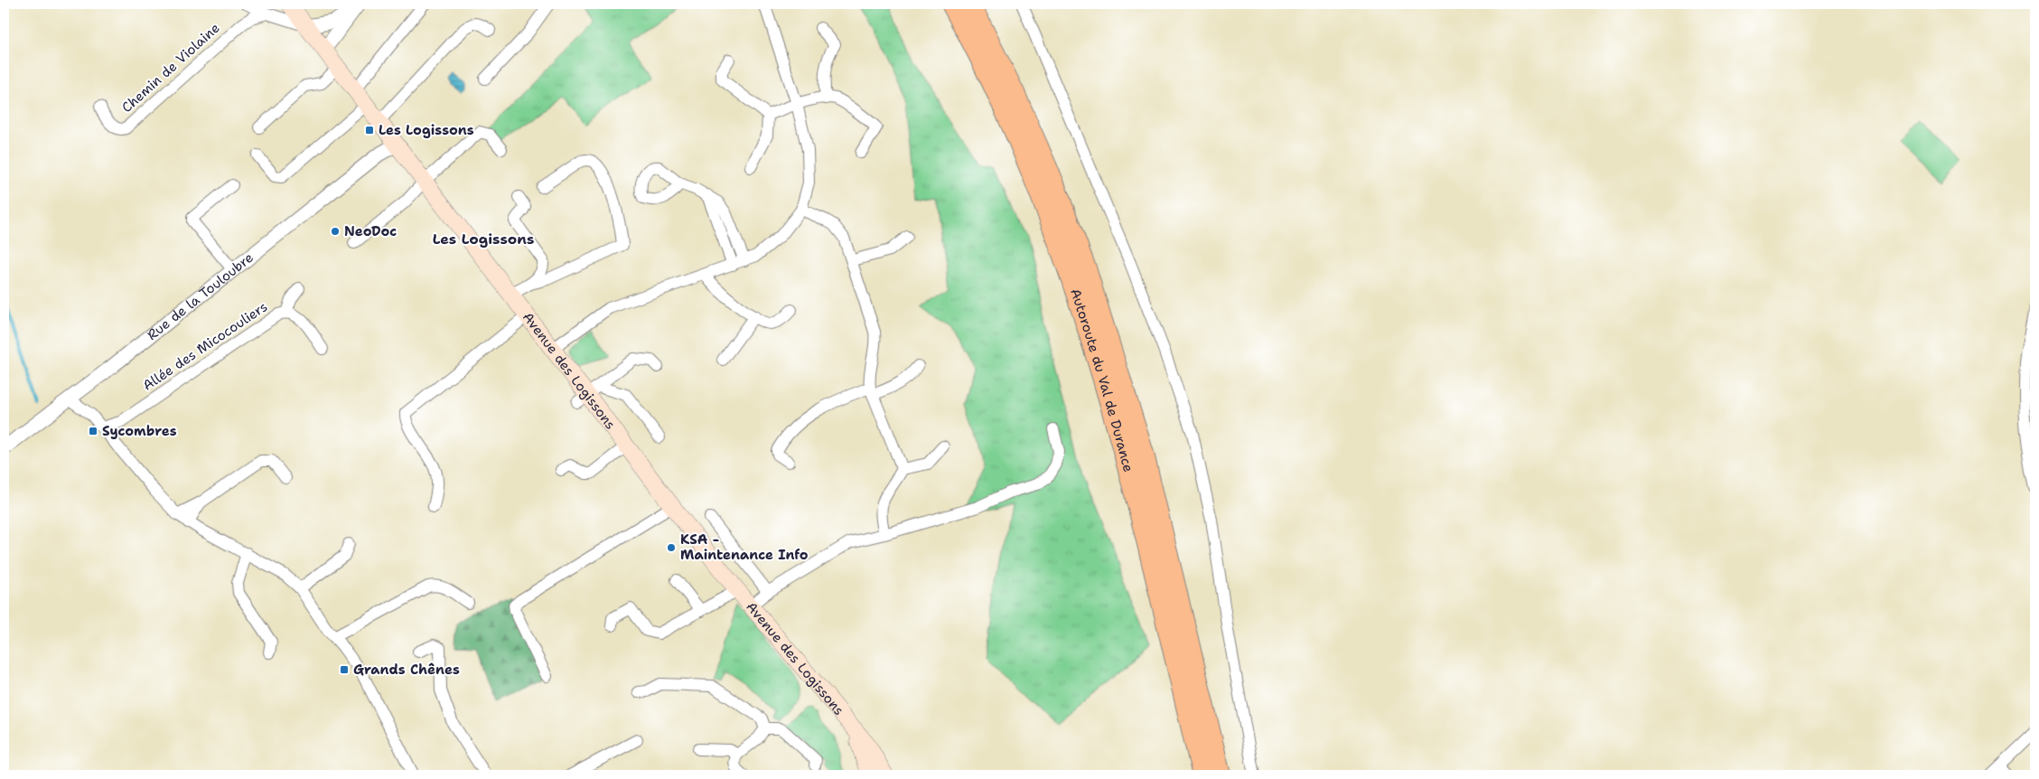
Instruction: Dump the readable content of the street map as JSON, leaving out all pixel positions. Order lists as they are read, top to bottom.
{
  "streets": {
    "highway": ["Autoroute du Val de Durance"],
    "main road": ["Avenue des Logissons"],
    "street": ["Chemin de Violaine", "Rue de la Touloubre", "Allée des Micocouliers"]
  },
  "crossings": [
    ["Rue de la Touloubre", "Avenue des Logissons"]
  ],
  "districts": ["Les Logissons"],
  "places": {
    "transit": ["Les Logissons", "Sycombres", "Grands Chênes"],
    "other": ["NeoDoc", "KSA - Maintenance Info"]
  }
}
